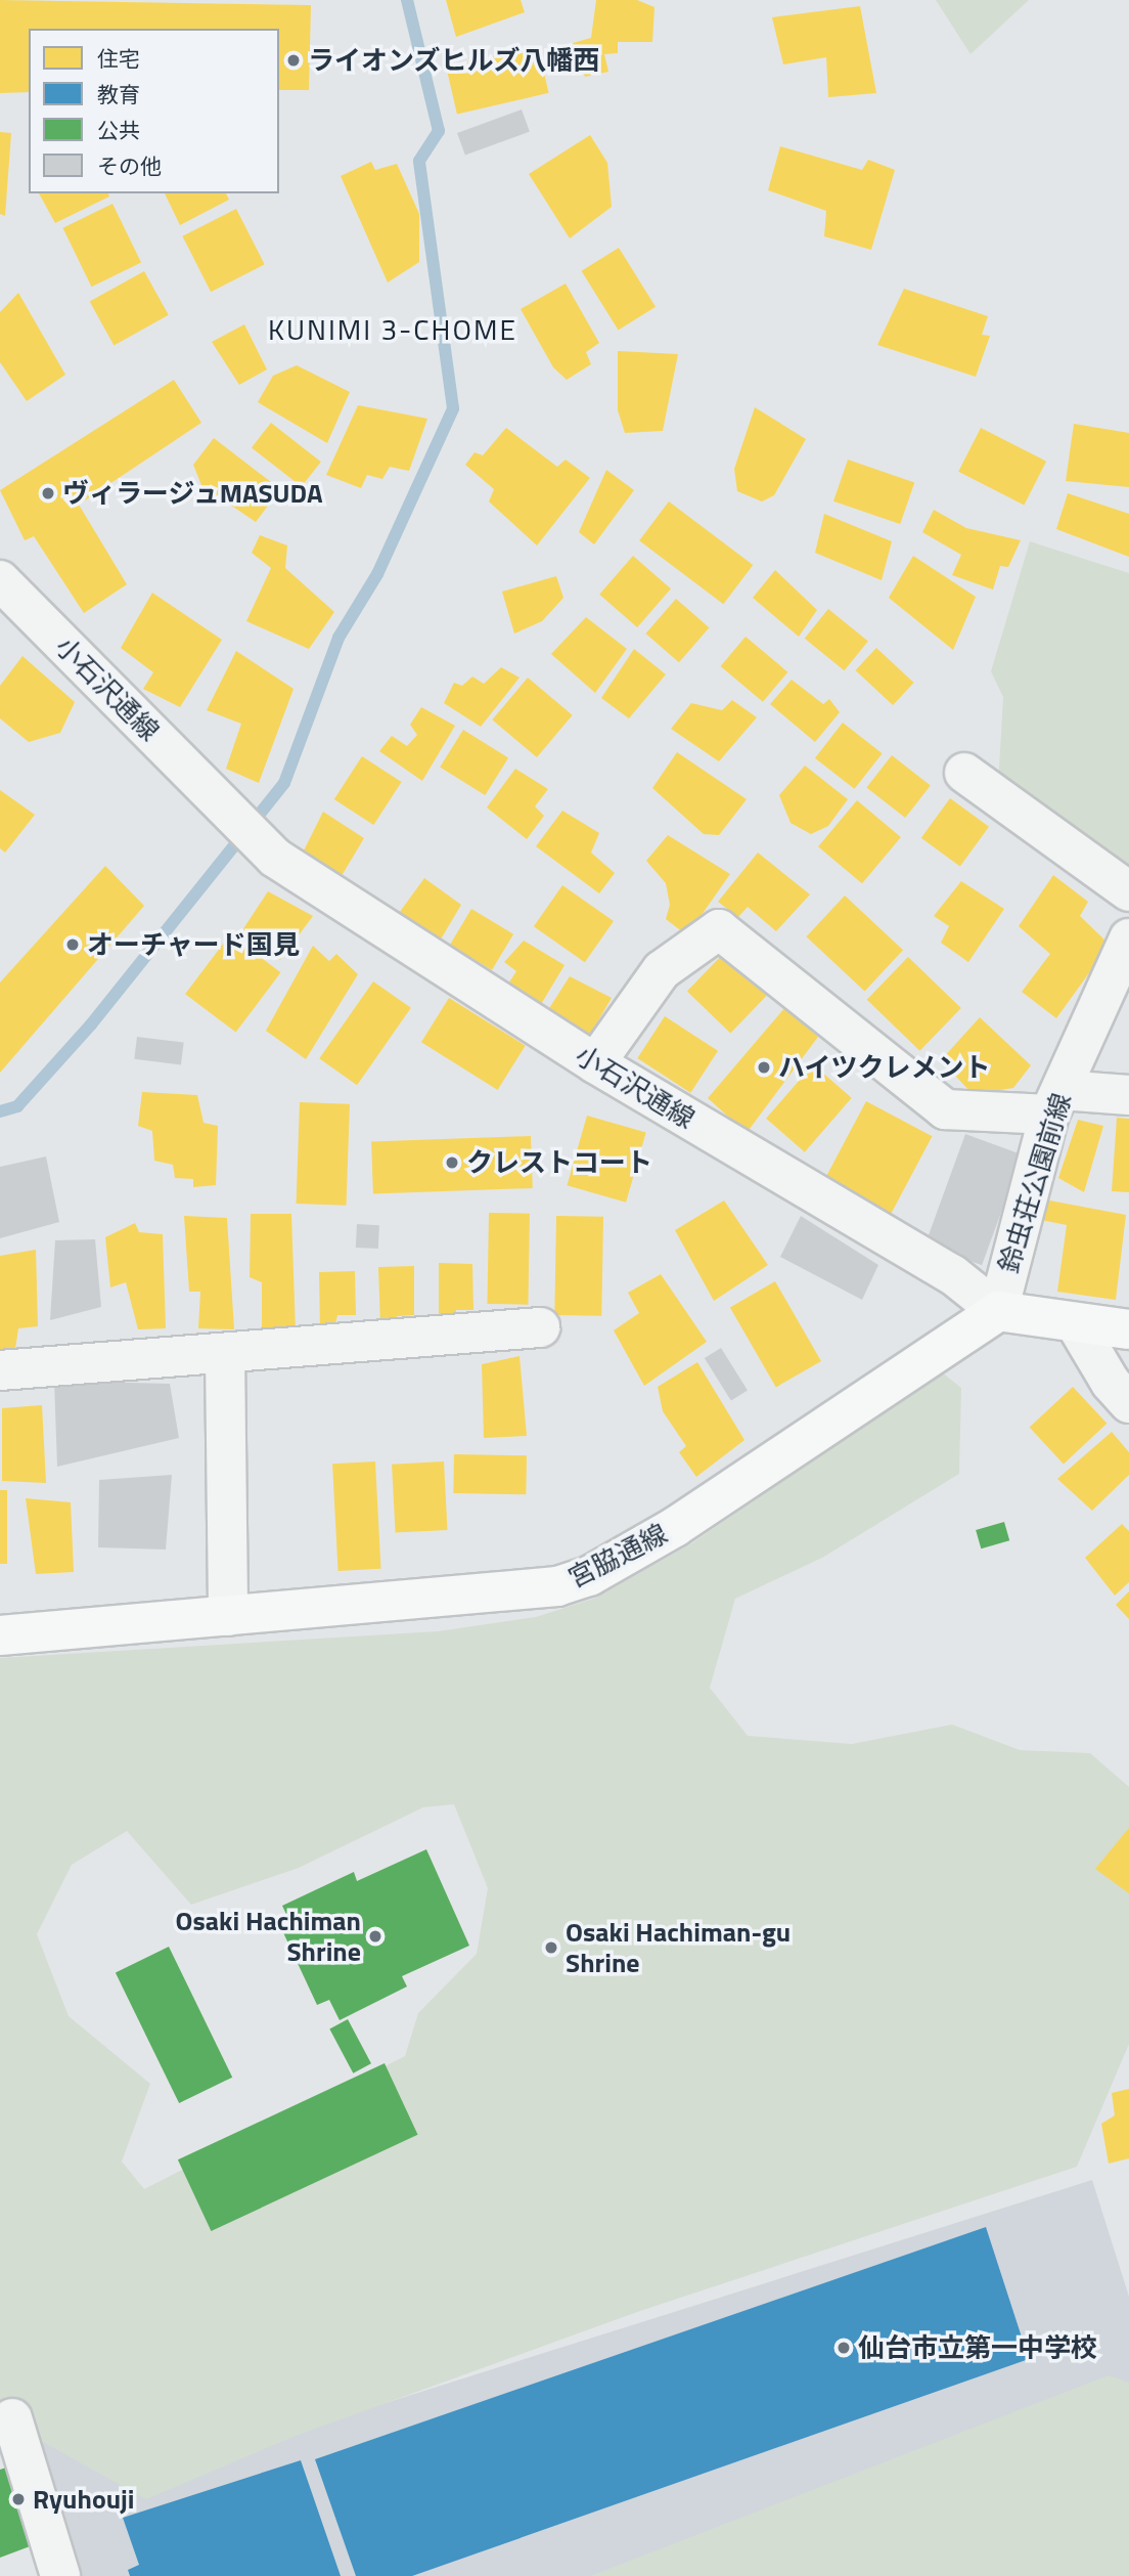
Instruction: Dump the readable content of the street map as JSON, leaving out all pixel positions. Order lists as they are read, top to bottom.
{
  "streets": {
    "street": ["小石沢通線", "鈴虫荘公園前線", "宮脇通線"]
  },
  "crossings": [
    ["小石沢通線", "鈴虫荘公園前線"],
    ["小石沢通線", "宮脇通線"],
    ["鈴虫荘公園前線", "宮脇通線"]
  ],
  "districts": ["KUNIMI 3-CHOME"],
  "places": [
    "ライオンズヒルズ八幡西",
    "ヴィラージュMASUDA",
    "オーチャード国見",
    "ハイツクレメント",
    "クレストコート",
    "Osaki Hachiman Shrine",
    "Osaki Hachiman-gu Shrine",
    "仙台市立第一中学校",
    "Ryuhouji"
  ],
  "legend": [
    "住宅",
    "教育",
    "公共",
    "その他"
  ]
}
